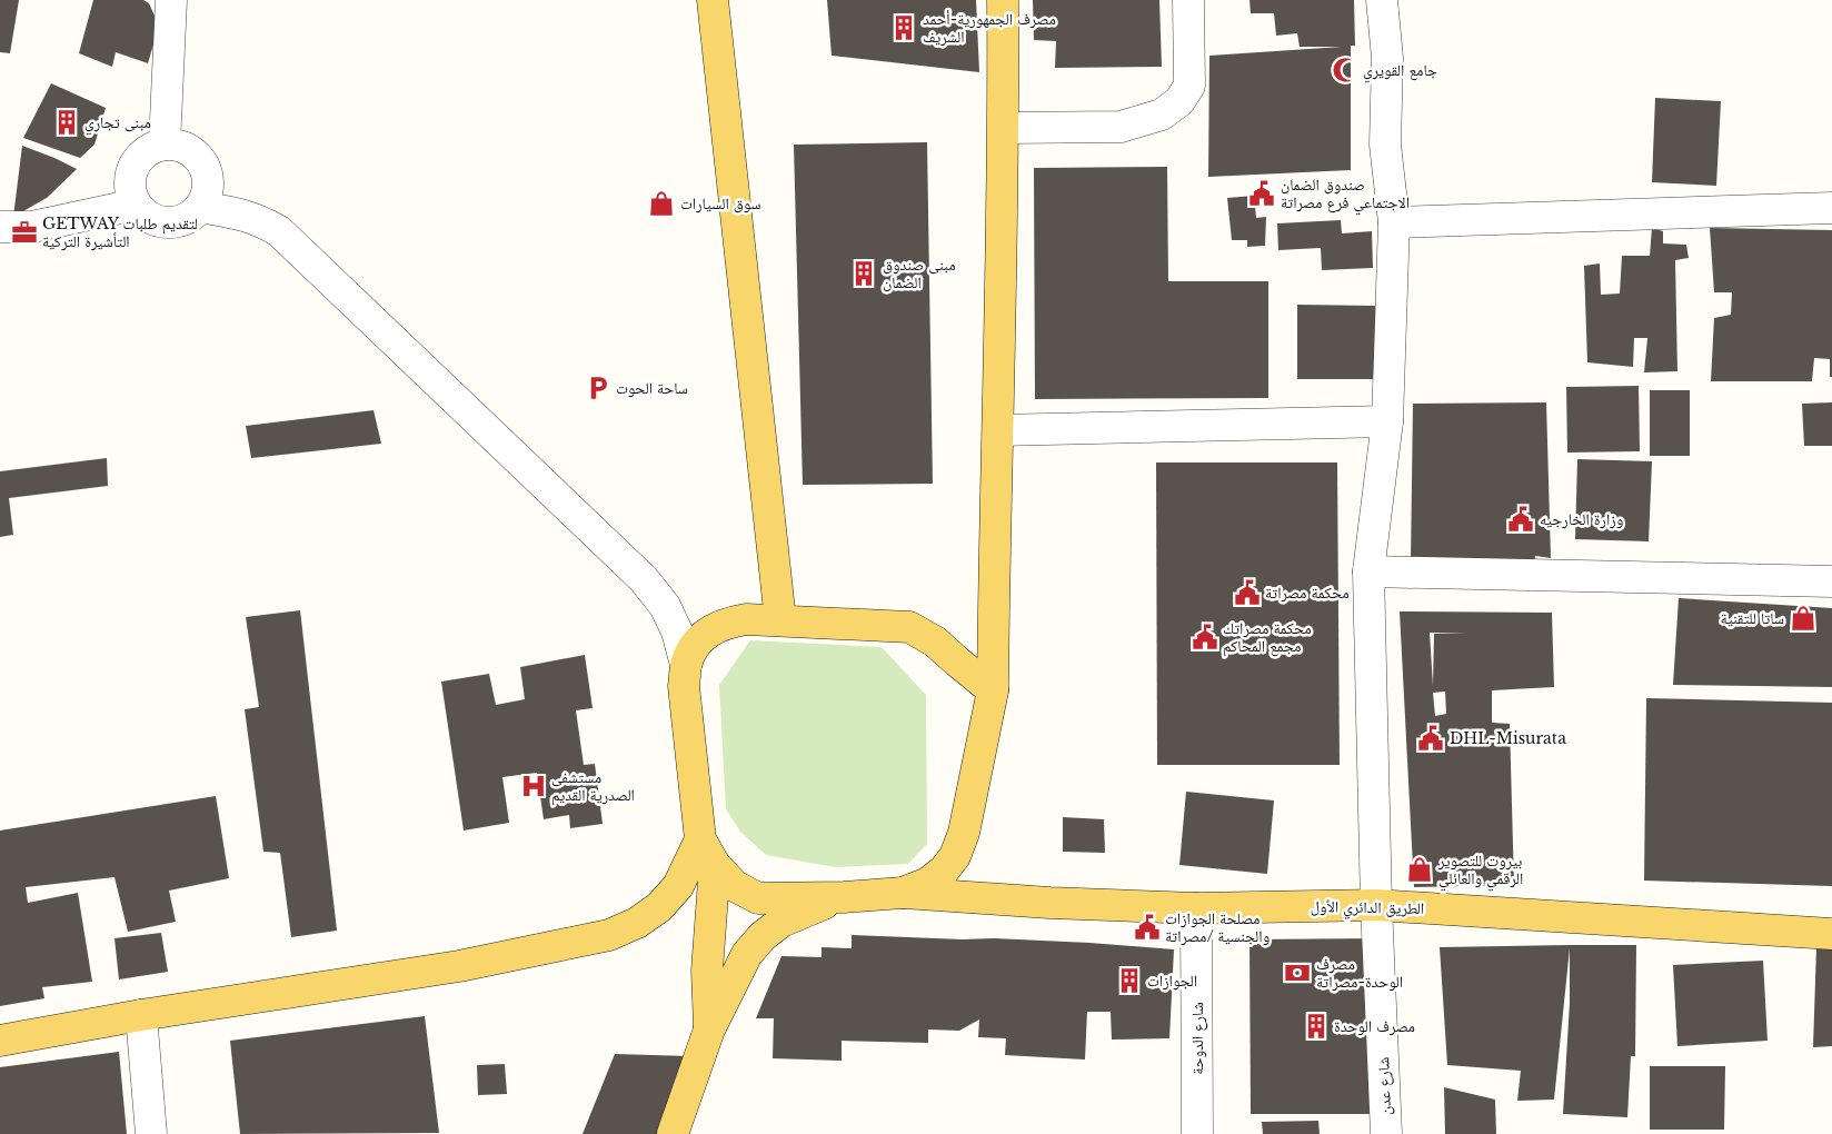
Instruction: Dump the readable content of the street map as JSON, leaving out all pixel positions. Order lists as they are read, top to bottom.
{
  "streets": {
    "main road": ["الطريق الدائري الأول"],
    "street": ["شارع الدوحة", "شارع عدن"]
  },
  "crossings": [
    ["الطريق الدائري الأول", "شارع الدوحة"],
    ["الطريق الدائري الأول", "شارع عدن"]
  ],
  "places": {
    "building": [
      "مصرف الجمهورية-أحمد الشريف",
      "مبنى تجاري",
      "مبنى صندوق الضمان",
      "الجوازات",
      "مصرف الوحدة"
    ],
    "mosque": ["جامع القويري"],
    "public building": [
      "صندوق الضمان الاجتماعي فرع مصراتة",
      "وزارة الخارجيه",
      "محكمة مصراتة",
      "محكمة مصراتك مجمع المحاكم",
      "DHL-Misurata",
      "مصلحة الجوازات والجنسية /مصراتة"
    ],
    "shop": ["سوق السيارات", "ساتا للتقنية", "بيروت للتصوير الرقمي والعائلي"],
    "office": ["GETWAY لتقديم طلبات التأشيرة التركية"],
    "parking": ["ساحة الحوت"],
    "hospital": ["مستشفى الصدرية القديم"],
    "bank": ["مصرف الوحدة-مصراتة"]
  }
}
